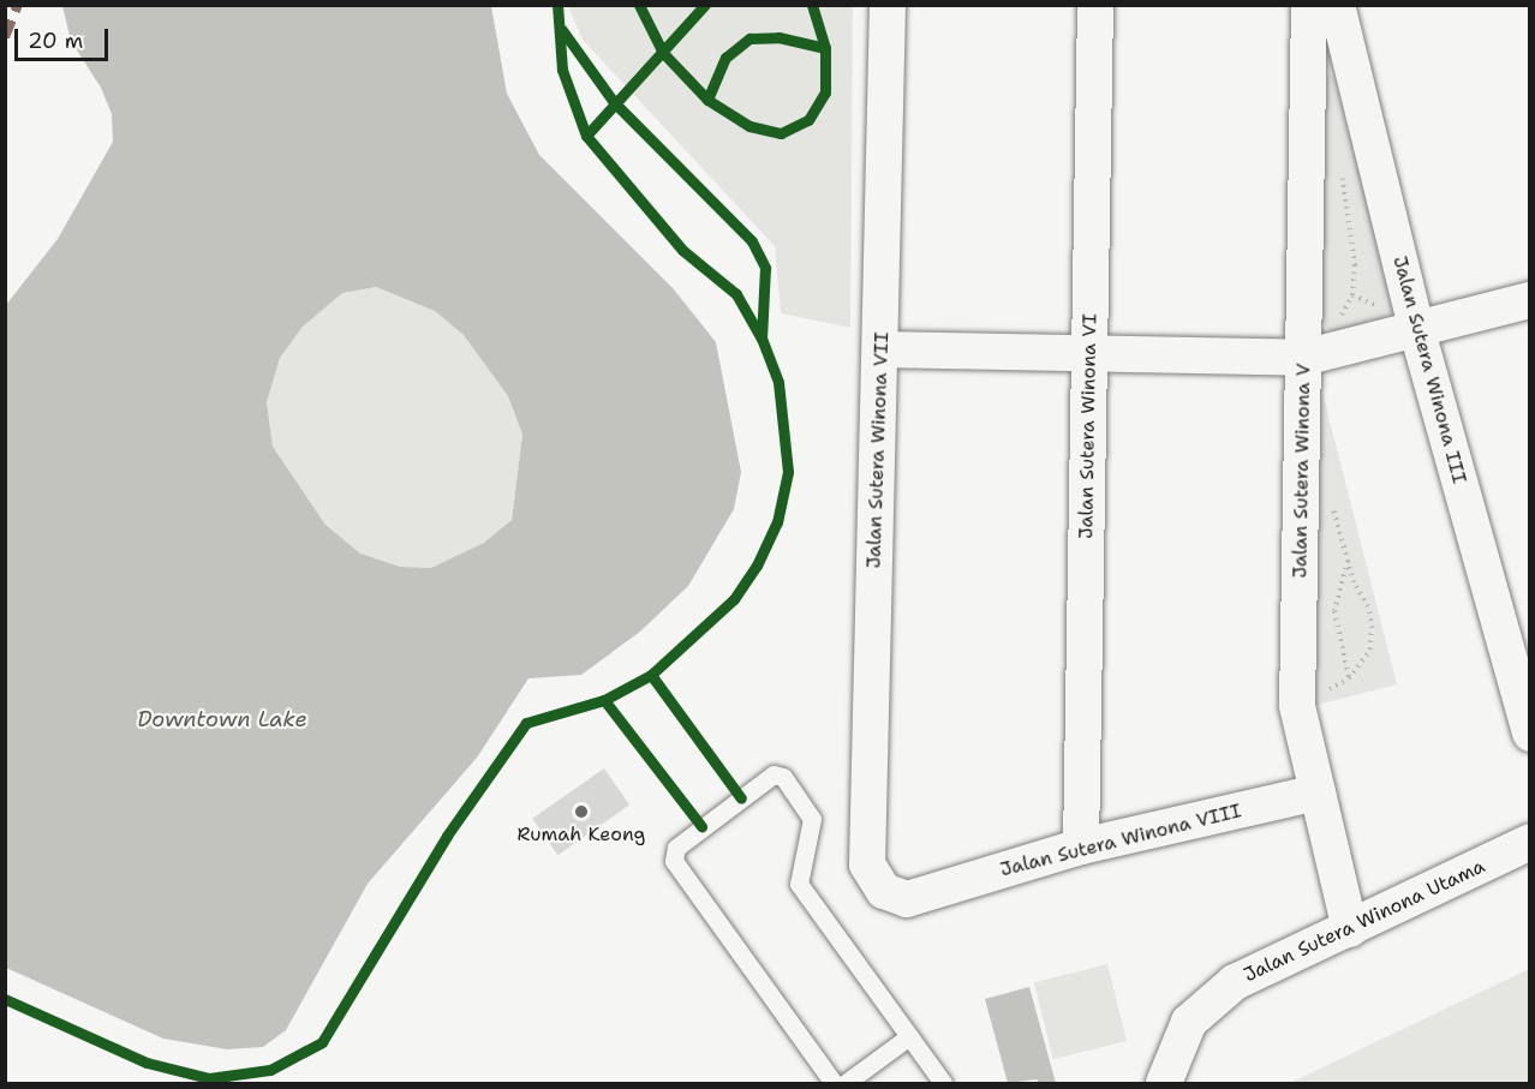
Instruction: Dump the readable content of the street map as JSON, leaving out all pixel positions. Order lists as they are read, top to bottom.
{
  "streets": {
    "street": [
      "Jalan Sutera Winona III",
      "Jalan Sutera Winona VI",
      "Jalan Sutera Winona VII",
      "Jalan Sutera Winona V",
      "Jalan Sutera Winona VIII",
      "Jalan Sutera Winona Utama"
    ]
  },
  "crossings": [
    ["Jalan Sutera Winona VI", "Jalan Sutera Winona VIII"],
    ["Jalan Sutera Winona VII", "Jalan Sutera Winona VIII"],
    ["Jalan Sutera Winona V", "Jalan Sutera Winona VIII"],
    ["Jalan Sutera Winona V", "Jalan Sutera Winona Utama"]
  ],
  "water": ["Downtown Lake"],
  "places": ["Rumah Keong"],
  "scale_bar": "20 m"
}
